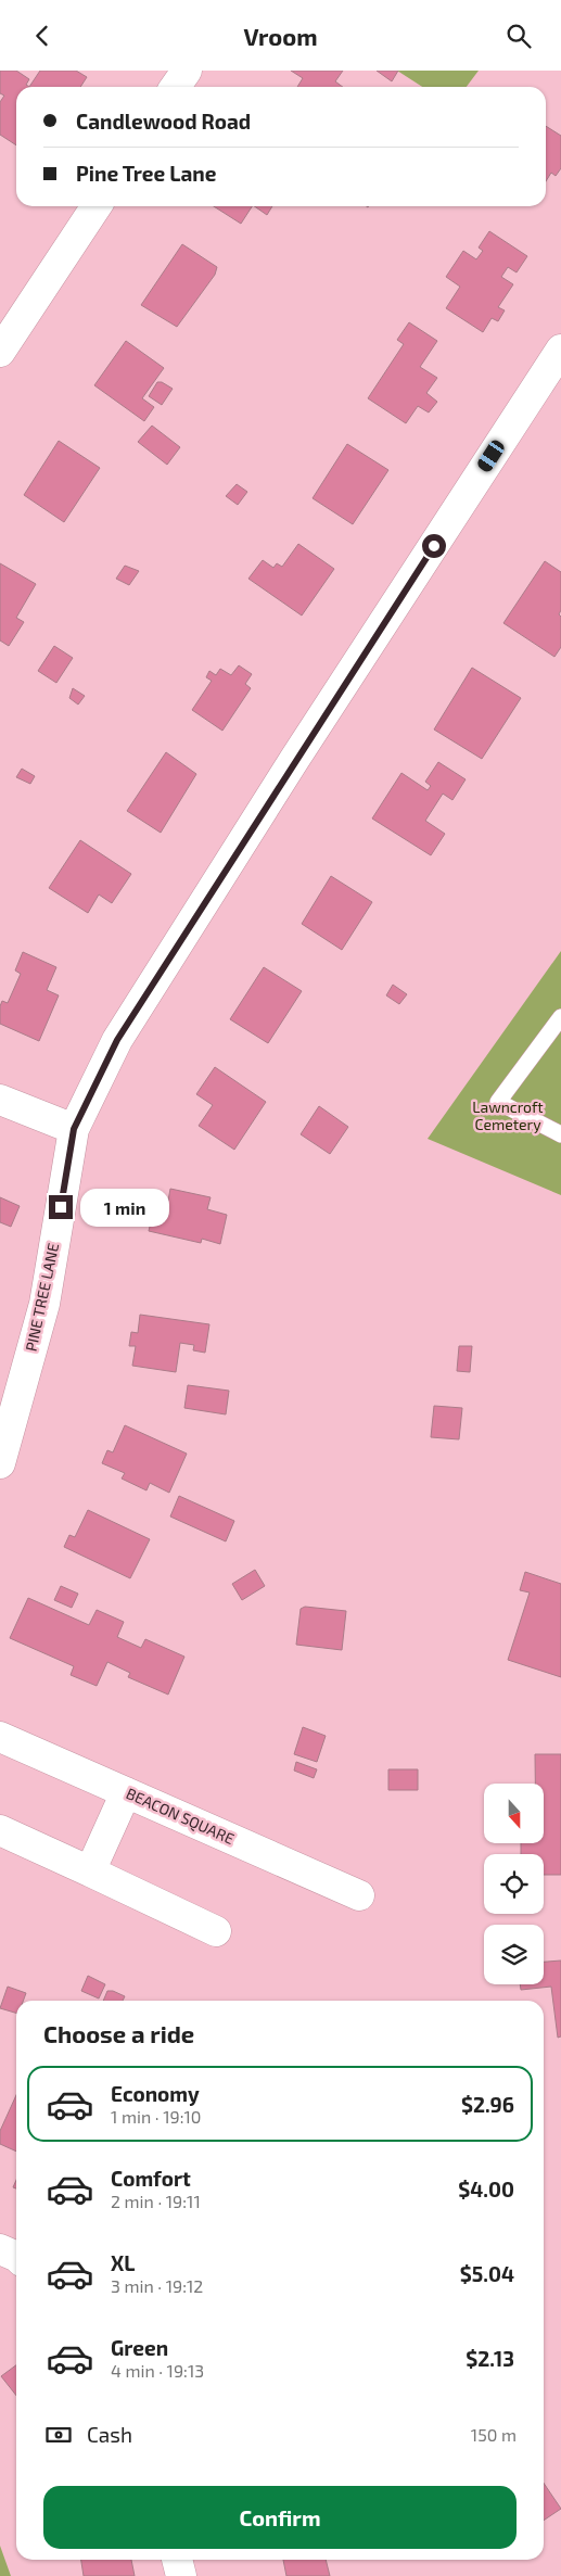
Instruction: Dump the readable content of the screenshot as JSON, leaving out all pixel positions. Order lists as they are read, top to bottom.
{
  "streets": {
    "street": ["PINE TREE LANE", "BEACON SQUARE"]
  },
  "parks": ["Lawncroft Cemetery"],
  "north": "bottom",
  "page": {
    "header": "Vroom",
    "banner": ["Candlewood Road", "Pine Tree Lane"],
    "bubble": "1 min",
    "heading": "Choose a ride",
    "list": [
      {
        "name": "Economy",
        "note": "1 min · 19:10",
        "value": "$2.96"
      },
      {
        "name": "Comfort",
        "note": "2 min · 19:11",
        "value": "$4.00"
      },
      {
        "name": "XL",
        "note": "3 min · 19:12",
        "value": "$5.04"
      },
      {
        "name": "Green",
        "note": "4 min · 19:13",
        "value": "$2.13"
      }
    ],
    "pay": ["Cash", "150 m"],
    "buttons": "Confirm"
  }
}
